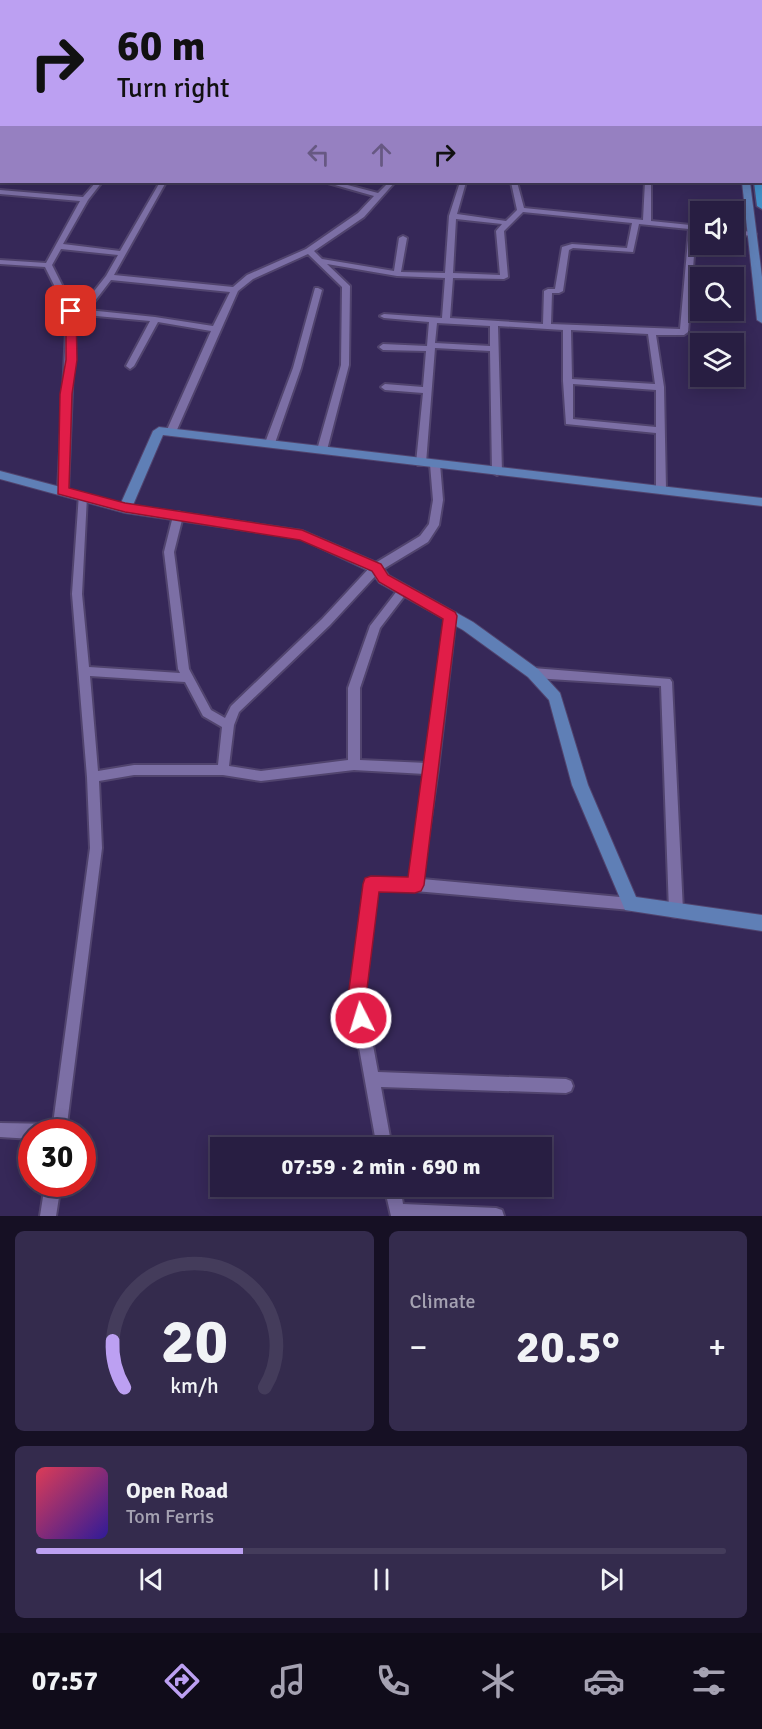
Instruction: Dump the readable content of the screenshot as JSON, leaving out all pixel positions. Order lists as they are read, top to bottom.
{
  "page": {
    "turn": ["60 m", "Turn right"],
    "limit": "30",
    "trip": "07:59 · 2 min · 690 m",
    "tile": "Climate",
    "heat": ["−", "20.5°", "+"],
    "song": ["Open Road", "Tom Ferris"],
    "tabs": "07:57",
    "gauge": ["20", "km/h"]
  }
}
